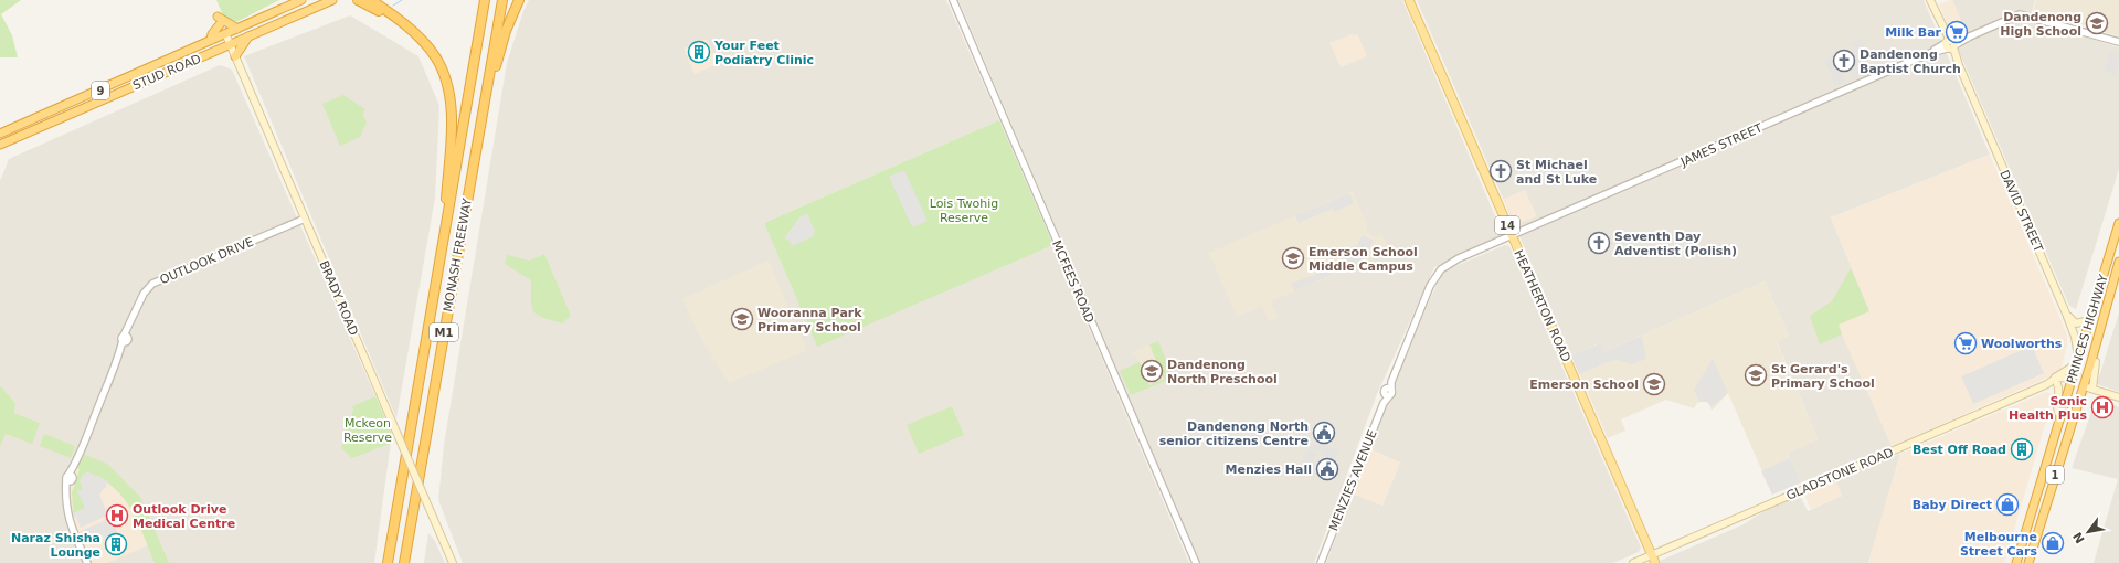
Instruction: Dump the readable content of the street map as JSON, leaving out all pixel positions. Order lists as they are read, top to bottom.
{
  "streets": {
    "highway": [
      "STUD ROAD",
      "9",
      "MONASH FREEWAY",
      "PRINCES HIGHWAY",
      "M1",
      "1"
    ],
    "main road": [
      "DAVID STREET",
      "14",
      "BRADY ROAD",
      "HEATHERTON ROAD",
      "GLADSTONE ROAD"
    ],
    "street": [
      "JAMES STREET",
      "OUTLOOK DRIVE",
      "MCFEES ROAD",
      "MENZIES AVENUE"
    ]
  },
  "crossings": [
    ["STUD ROAD", "BRADY ROAD"],
    ["JAMES STREET", "DAVID STREET"],
    ["JAMES STREET", "HEATHERTON ROAD"],
    ["JAMES STREET", "MENZIES AVENUE"],
    ["DAVID STREET", "PRINCES HIGHWAY"],
    ["OUTLOOK DRIVE", "BRADY ROAD"],
    ["HEATHERTON ROAD", "GLADSTONE ROAD"],
    ["HEATHERTON ROAD", "MENZIES AVENUE"],
    ["PRINCES HIGHWAY", "GLADSTONE ROAD"]
  ],
  "parks": ["Lois Twohig Reserve", "Mckeon Reserve"],
  "places": {
    "school or university": [
      "Dandenong High School",
      "Emerson School Middle Campus",
      "Wooranna Park Primary School",
      "Dandenong North Preschool",
      "St Gerard's Primary School",
      "Emerson School"
    ],
    "supermarket": ["Milk Bar", "Woolworths"],
    "building": ["Your Feet Podiatry Clinic", "Best Off Road", "Naraz Shisha Lounge"],
    "church": ["Dandenong Baptist Church", "St Michael and St Luke", "Seventh Day Adventist (Polish)"],
    "hospital": ["Sonic Health Plus", "Outlook Drive Medical Centre"],
    "public building": ["Dandenong North senior citizens Centre", "Menzies Hall"],
    "shop": ["Baby Direct", "Melbourne Street Cars"]
  },
  "north": "bottom left"
}
